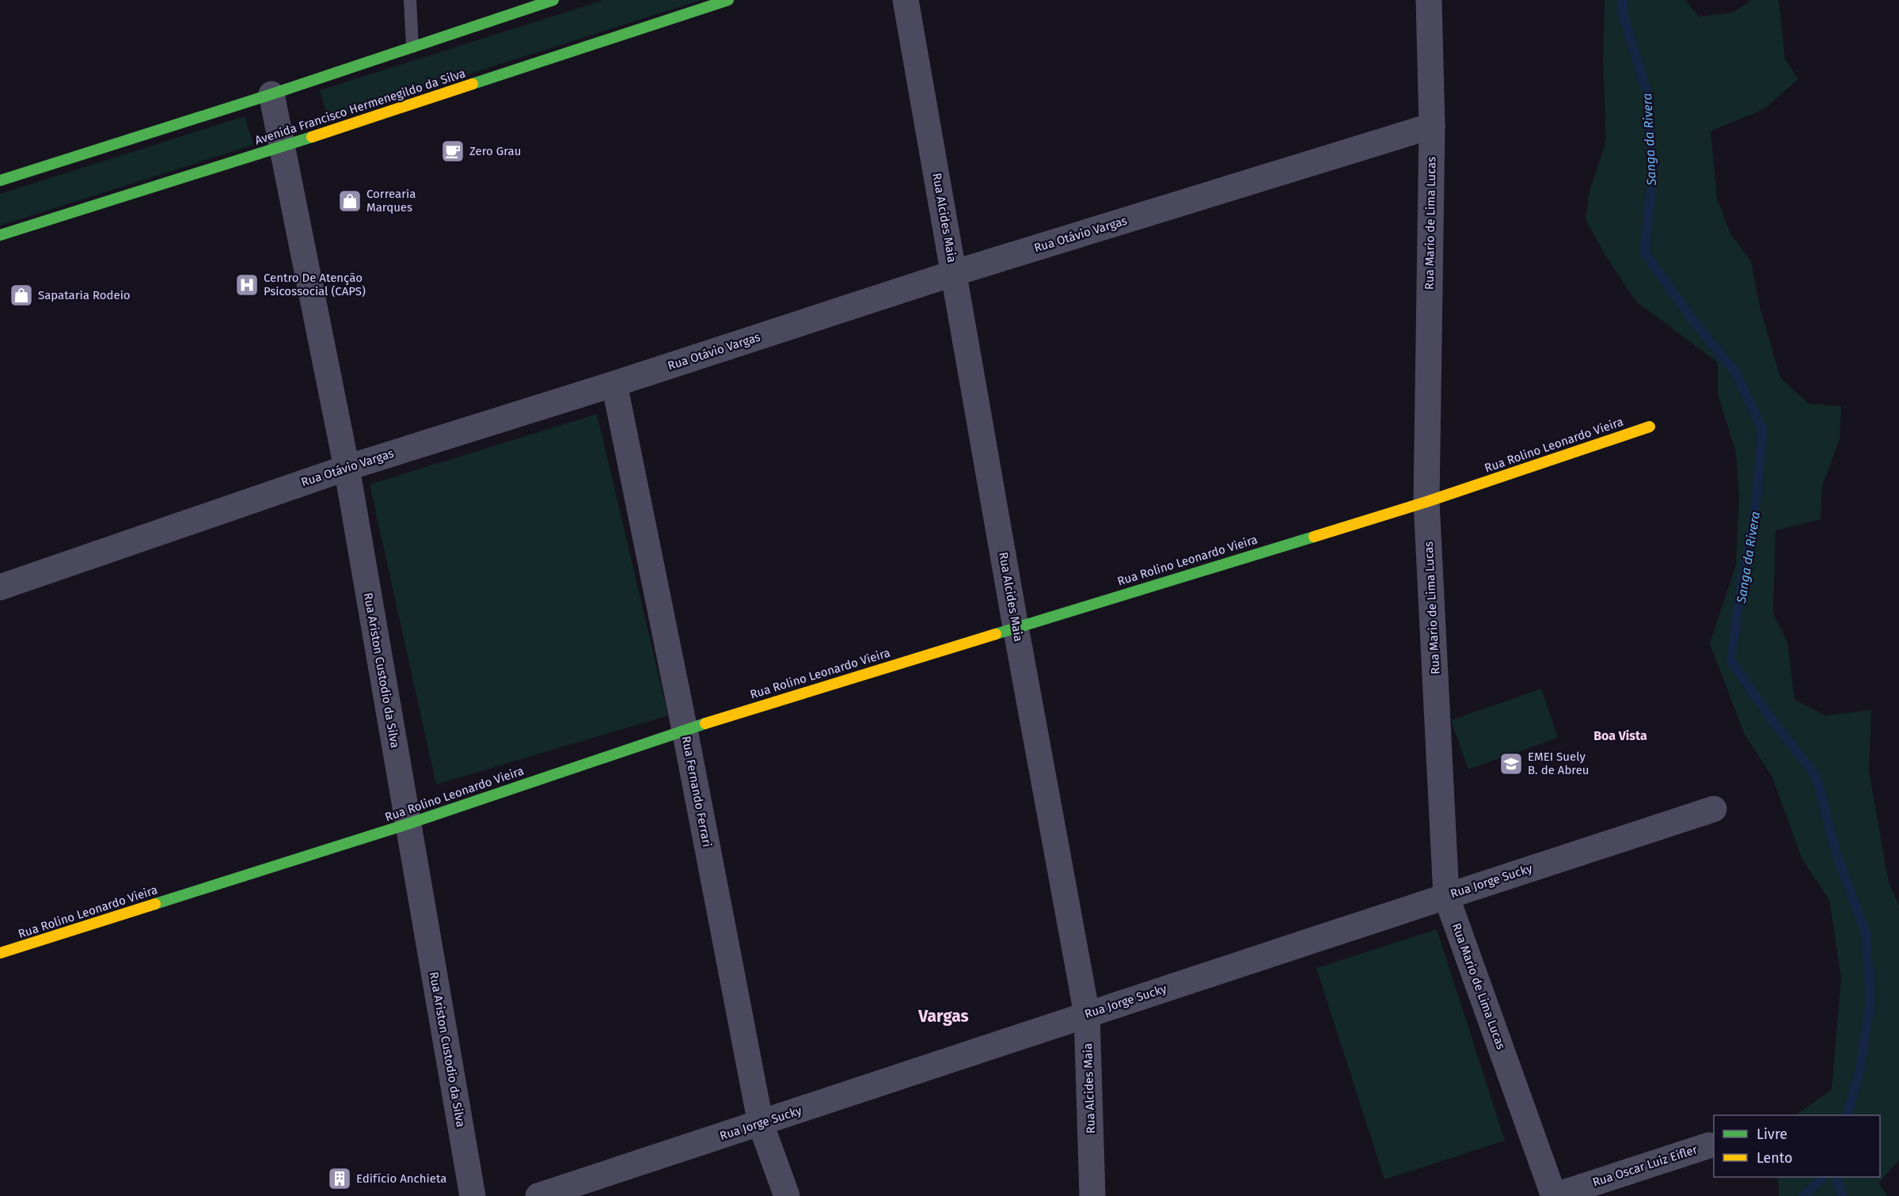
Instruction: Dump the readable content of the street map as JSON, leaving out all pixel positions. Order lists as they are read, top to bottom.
{
  "streets": {
    "street": [
      "Avenida Francisco Hermenegildo da Silva",
      "Rua Alcides Maia",
      "Rua Mario de Lima Lucas",
      "Rua Otávio Vargas",
      "Rua Rolino Leonardo Vieira",
      "Rua Ariston Custodio da Silva",
      "Rua Fernando Ferrari",
      "Rua Jorge Sucky",
      "Rua Oscar Luiz Eifler"
    ]
  },
  "crossings": [
    ["Avenida Francisco Hermenegildo da Silva", "Rua Ariston Custodio da Silva"],
    ["Rua Alcides Maia", "Rua Otávio Vargas"],
    ["Rua Alcides Maia", "Rua Rolino Leonardo Vieira"],
    ["Rua Alcides Maia", "Rua Jorge Sucky"],
    ["Rua Mario de Lima Lucas", "Rua Otávio Vargas"],
    ["Rua Mario de Lima Lucas", "Rua Rolino Leonardo Vieira"],
    ["Rua Mario de Lima Lucas", "Rua Jorge Sucky"],
    ["Rua Mario de Lima Lucas", "Rua Oscar Luiz Eifler"],
    ["Rua Otávio Vargas", "Rua Ariston Custodio da Silva"],
    ["Rua Otávio Vargas", "Rua Fernando Ferrari"],
    ["Rua Rolino Leonardo Vieira", "Rua Ariston Custodio da Silva"],
    ["Rua Rolino Leonardo Vieira", "Rua Fernando Ferrari"],
    ["Rua Fernando Ferrari", "Rua Jorge Sucky"]
  ],
  "districts": ["Boa Vista", "Vargas"],
  "water": ["Sanga da Rivera"],
  "places": {
    "cafe": ["Zero Grau"],
    "shop": ["Correaria Marques", "Sapataria Rodeio"],
    "hospital": ["Centro De Atenção Psicossocial (CAPS)"],
    "school or university": ["EMEI Suely B. de Abreu"],
    "building": ["Edifício Anchieta"]
  },
  "legend": ["Livre", "Lento"]
}
